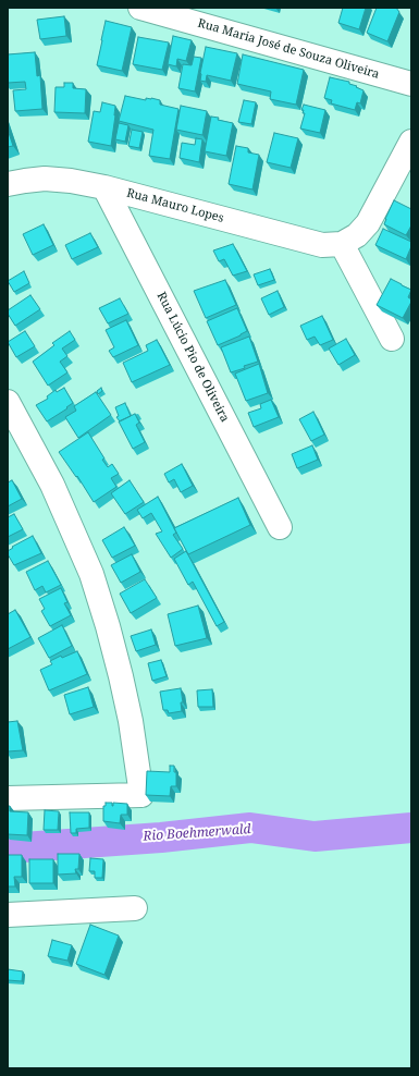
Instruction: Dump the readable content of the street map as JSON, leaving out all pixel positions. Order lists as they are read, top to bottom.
{
  "streets": {
    "street": ["Rua Maria José de Souza Oliveira", "Rua Mauro Lopes", "Rua Lúcio Pio de Oliveira"]
  },
  "crossings": [
    ["Rua Mauro Lopes", "Rua Lúcio Pio de Oliveira"]
  ],
  "water": ["Rio Boehmerwald"]
}
